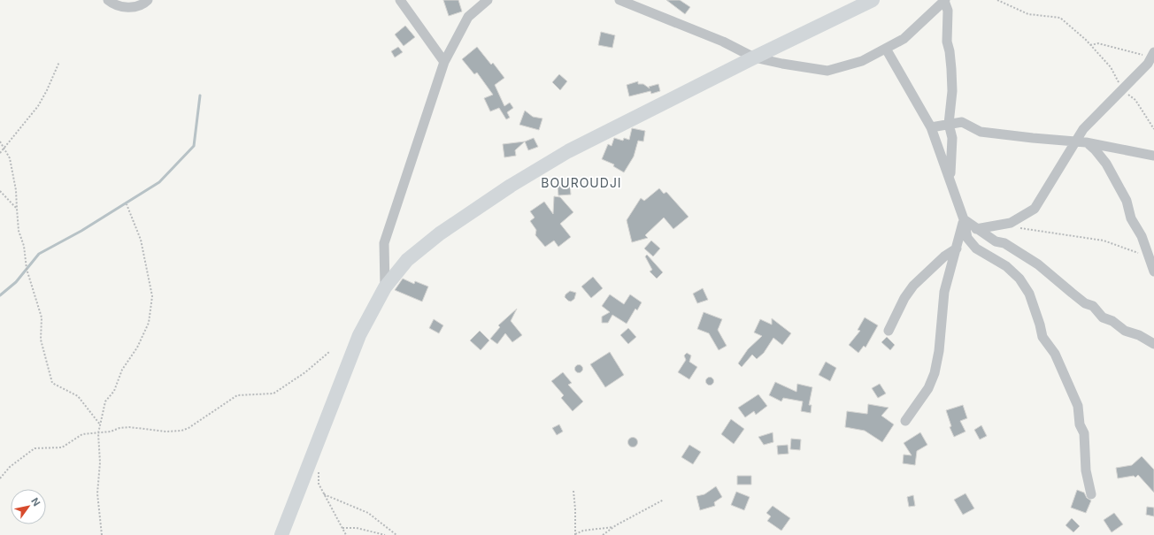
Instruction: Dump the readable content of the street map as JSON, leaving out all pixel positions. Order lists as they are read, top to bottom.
{
  "districts": ["BOUROUDJI"],
  "north": "top right"
}
